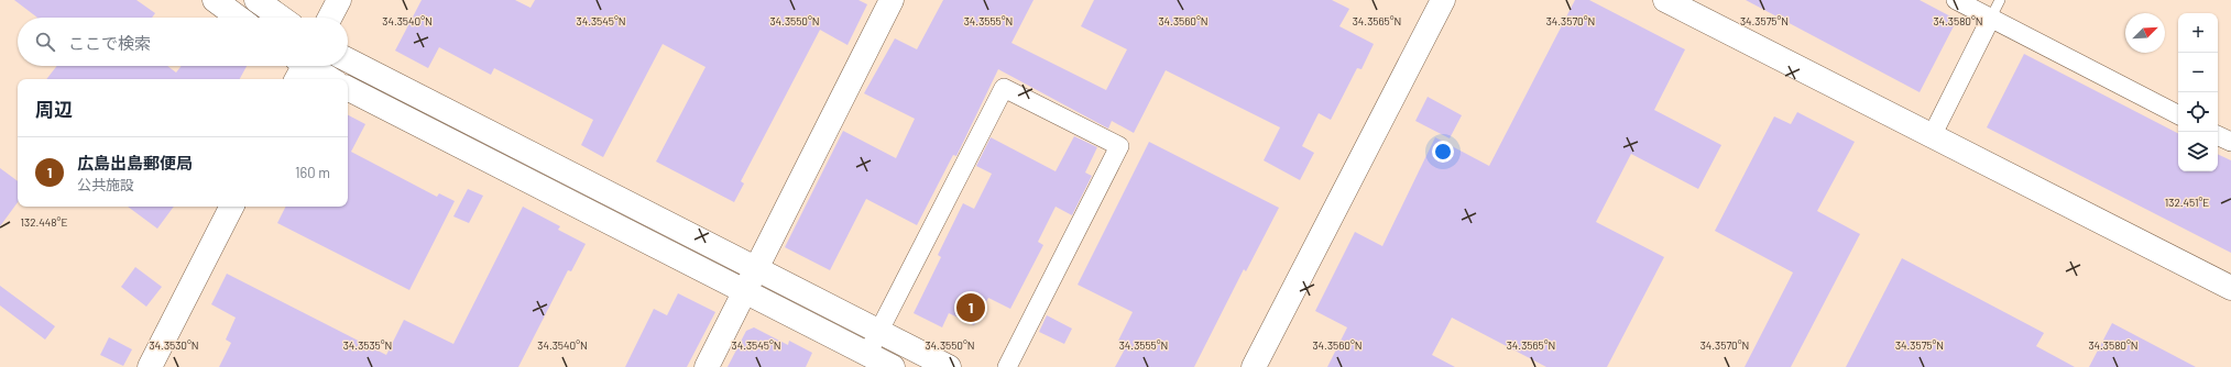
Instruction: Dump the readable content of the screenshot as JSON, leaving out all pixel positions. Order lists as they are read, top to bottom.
{
  "north": "top right",
  "page": {
    "map_buttons": ["+", "−"],
    "search": "ここで検索",
    "heading": "周辺",
    "list": [
      {
        "mark": "1",
        "name": "広島出島郵便局",
        "note": "公共施設",
        "value": "160 m"
      }
    ],
    "pins": "1"
  },
  "coordinates": [
    "34.3540°N",
    "34.3545°N",
    "34.3550°N",
    "34.3560°N",
    "34.3570°N",
    "34.3575°N",
    "34.3580°N",
    "34.3555°N",
    "34.3565°N",
    "132.451°E",
    "132.448°E",
    "34.3530°N",
    "34.3535°N"
  ]
}
